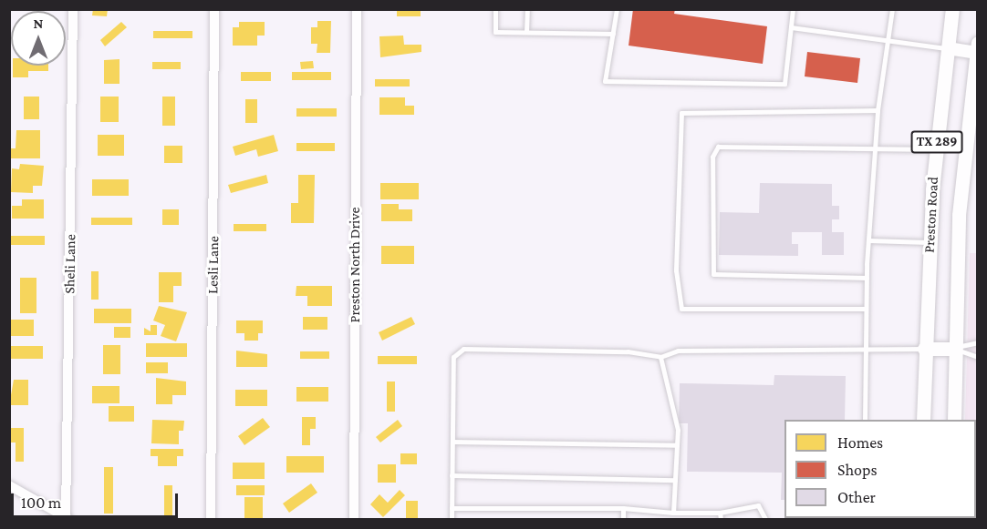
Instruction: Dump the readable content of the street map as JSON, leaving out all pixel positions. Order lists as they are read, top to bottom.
{
  "streets": {
    "main road": ["TX 289", "Preston Road"],
    "street": ["Sheli Lane", "Lesli Lane", "Preston North Drive"]
  },
  "legend": ["Homes", "Shops", "Other"],
  "scale_bar": "100 m",
  "north": "top"
}
